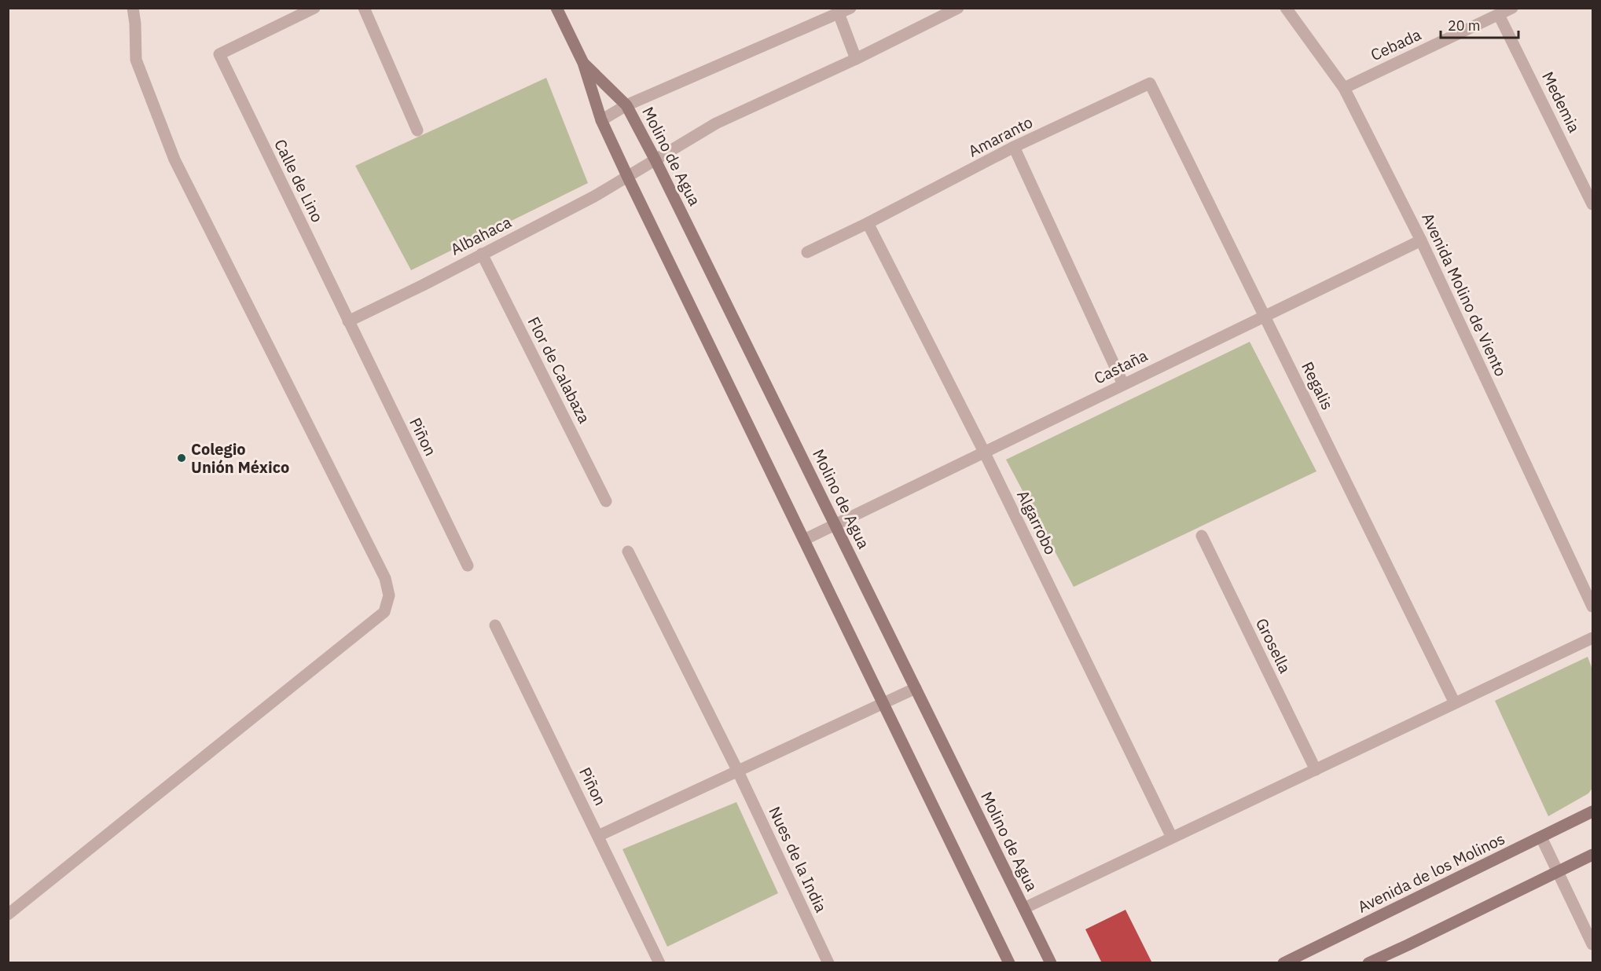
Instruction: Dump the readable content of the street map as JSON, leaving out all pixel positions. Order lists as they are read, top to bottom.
{
  "streets": {
    "street": [
      "Cebada",
      "Medemia",
      "Amaranto",
      "Molino de Agua",
      "Calle de Lino",
      "Albahaca",
      "Avenida Molino de Viento",
      "Castaña",
      "Flor de Calabaza",
      "Regalis",
      "Piñon",
      "Algarrobo",
      "Grosella",
      "Nues de la India",
      "Avenida de los Molinos"
    ]
  },
  "crossings": [
    ["Cebada", "Medemia"],
    ["Cebada", "Avenida Molino de Viento"],
    ["Amaranto", "Regalis"],
    ["Amaranto", "Algarrobo"],
    ["Molino de Agua", "Albahaca"],
    ["Molino de Agua", "Castaña"],
    ["Calle de Lino", "Albahaca"],
    ["Calle de Lino", "Piñon"],
    ["Albahaca", "Flor de Calabaza"],
    ["Albahaca", "Piñon"],
    ["Avenida Molino de Viento", "Castaña"],
    ["Castaña", "Regalis"],
    ["Castaña", "Algarrobo"]
  ],
  "places": ["Colegio Unión México"],
  "scale_bar": "20 m"
}
